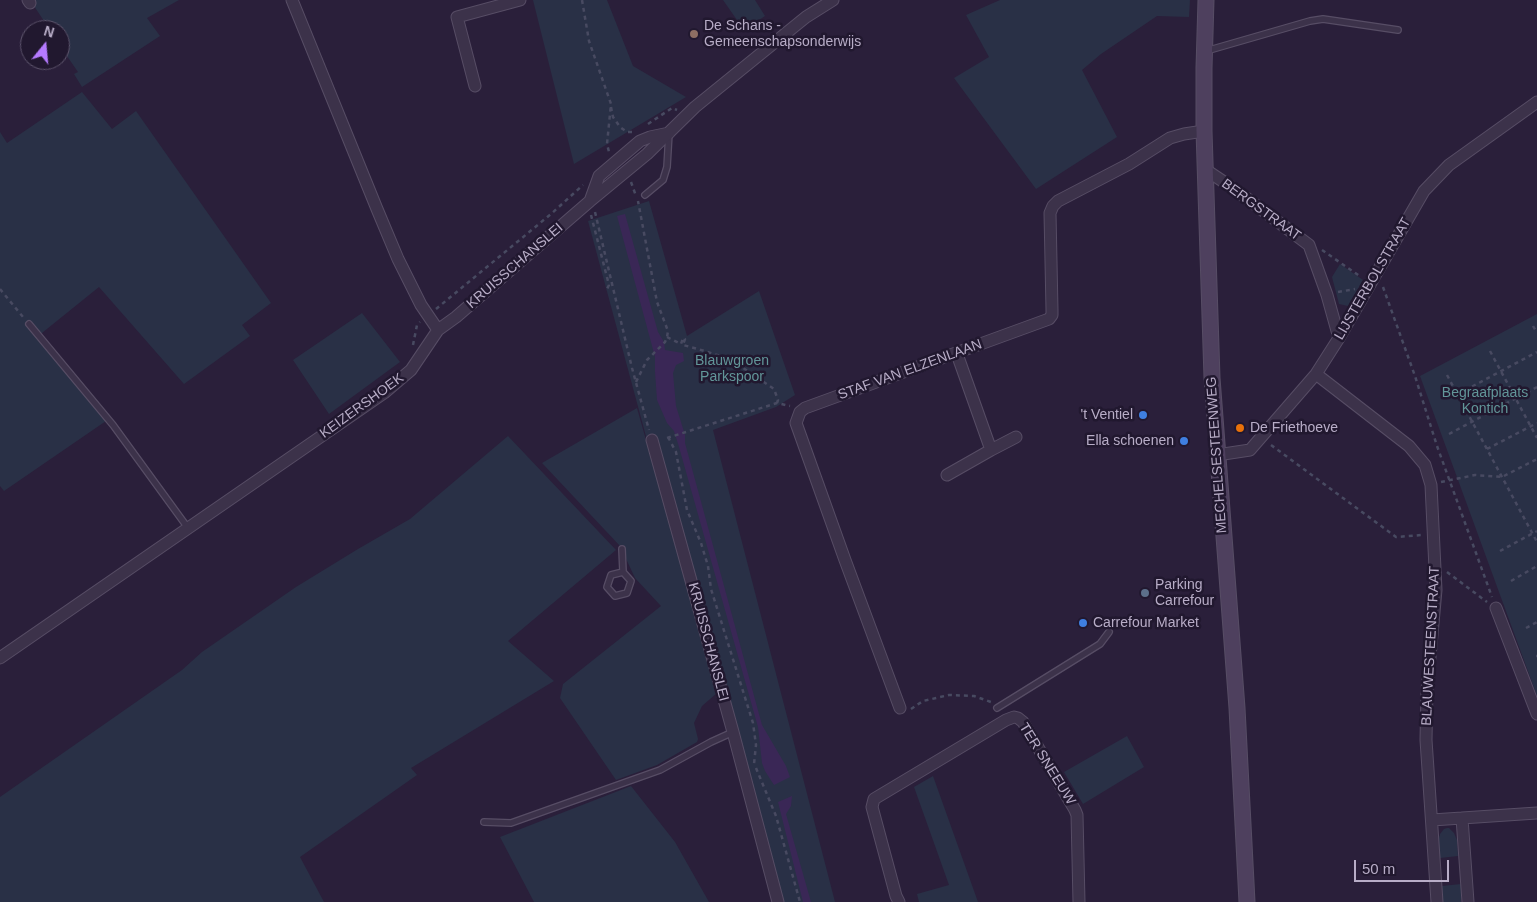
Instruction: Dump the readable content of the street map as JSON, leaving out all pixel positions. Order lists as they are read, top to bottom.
{
  "streets": {
    "street": [
      "BERGSTRAAT",
      "KRUISSCHANSLEI",
      "LIJSTERBOLSTRAAT",
      "STAF VAN ELZENLAAN",
      "KEIZERSHOEK",
      "MECHELSESTEENWEG",
      "BLAUWESTEENSTRAAT",
      "TER SNEEUW"
    ]
  },
  "crossings": [
    ["BERGSTRAAT", "LIJSTERBOLSTRAAT"],
    ["BERGSTRAAT", "MECHELSESTEENWEG"],
    ["KRUISSCHANSLEI", "KEIZERSHOEK"],
    ["LIJSTERBOLSTRAAT", "MECHELSESTEENWEG"],
    ["LIJSTERBOLSTRAAT", "BLAUWESTEENSTRAAT"],
    ["STAF VAN ELZENLAAN", "MECHELSESTEENWEG"]
  ],
  "parks": ["Blauwgroen Parkspoor", "Begraafplaats Kontich"],
  "places": [
    "De Schans - Gemeenschapsonderwijs",
    "'t Ventiel",
    "De Friethoeve",
    "Ella schoenen",
    "Parking Carrefour",
    "Carrefour Market"
  ],
  "scale_bar": "50 m",
  "north": "top"
}
